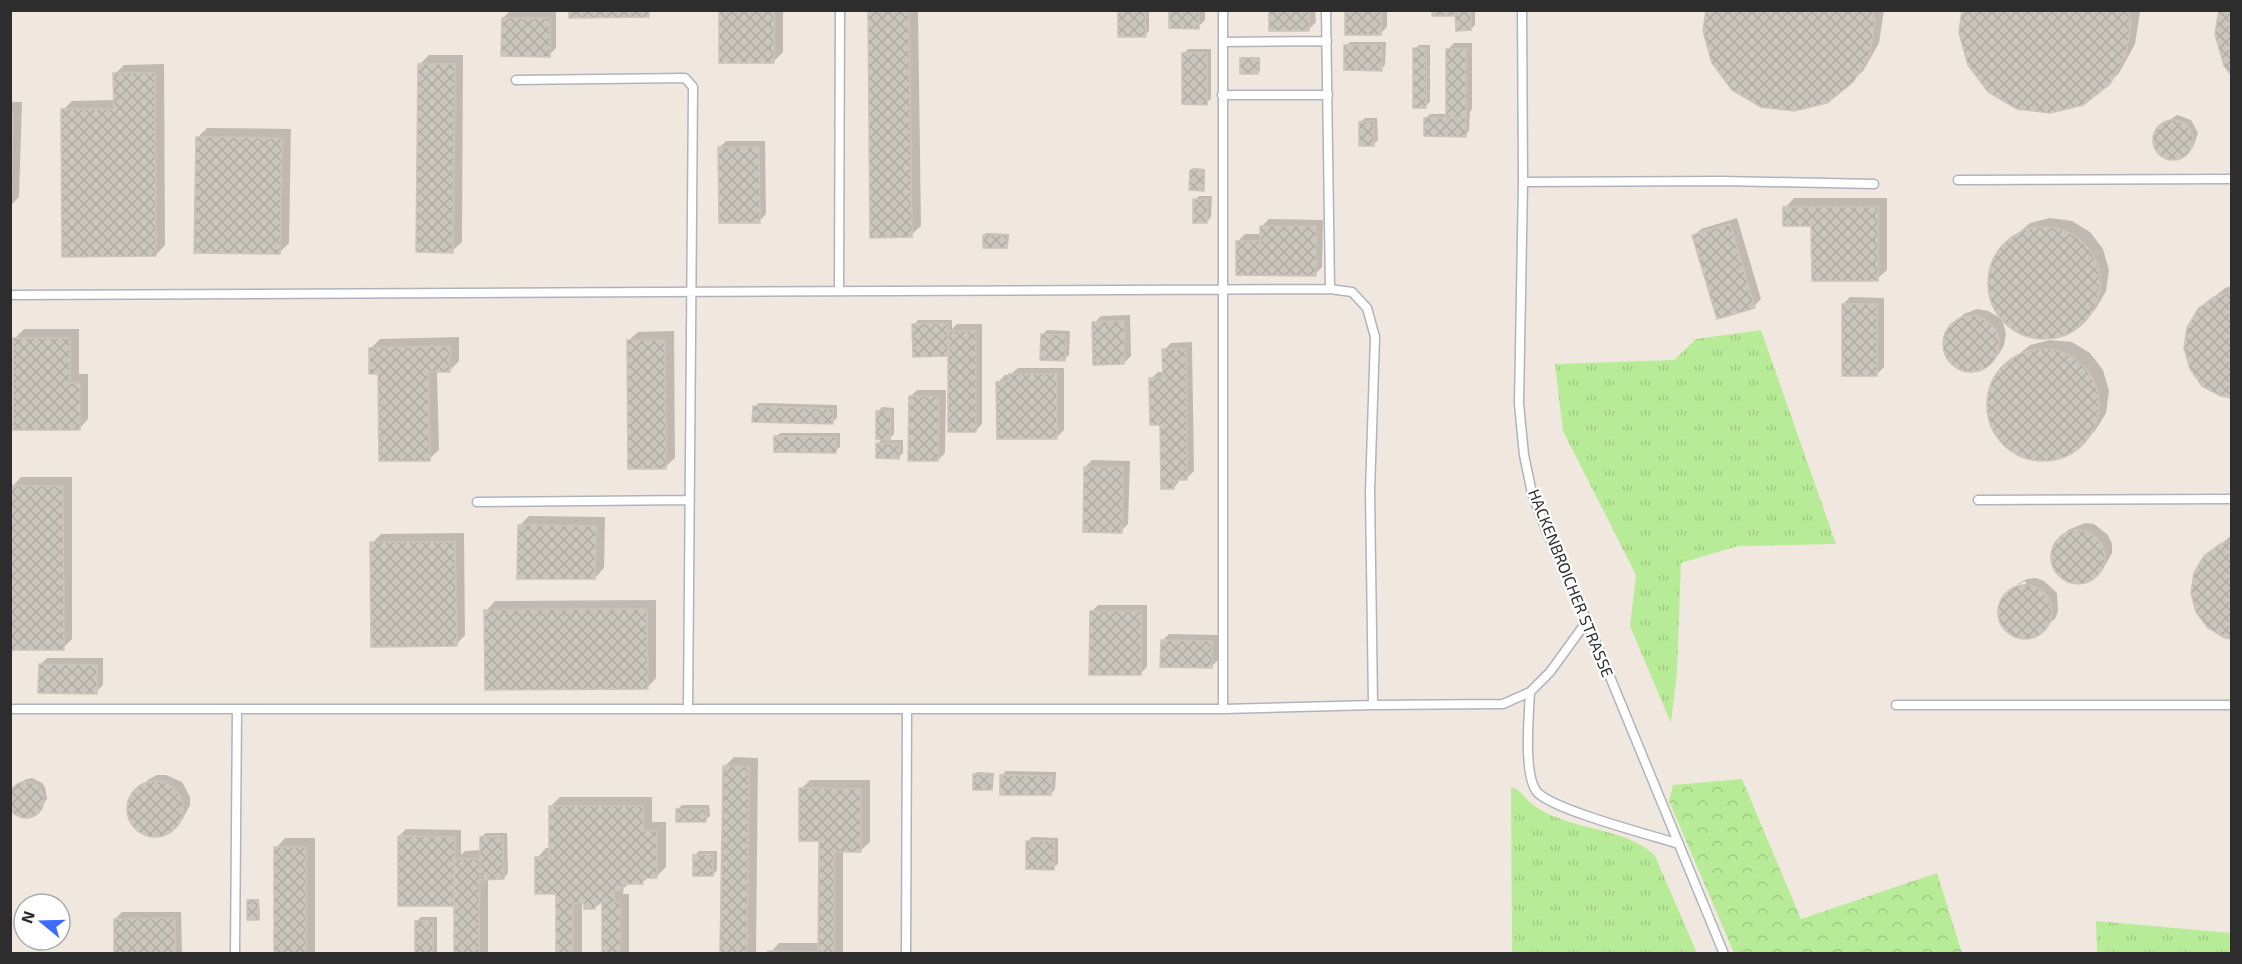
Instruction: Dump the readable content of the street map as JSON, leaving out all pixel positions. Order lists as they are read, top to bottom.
{
  "streets": {
    "lane": ["HACKENBROICHER STRASSE"]
  },
  "north": "left"
}
